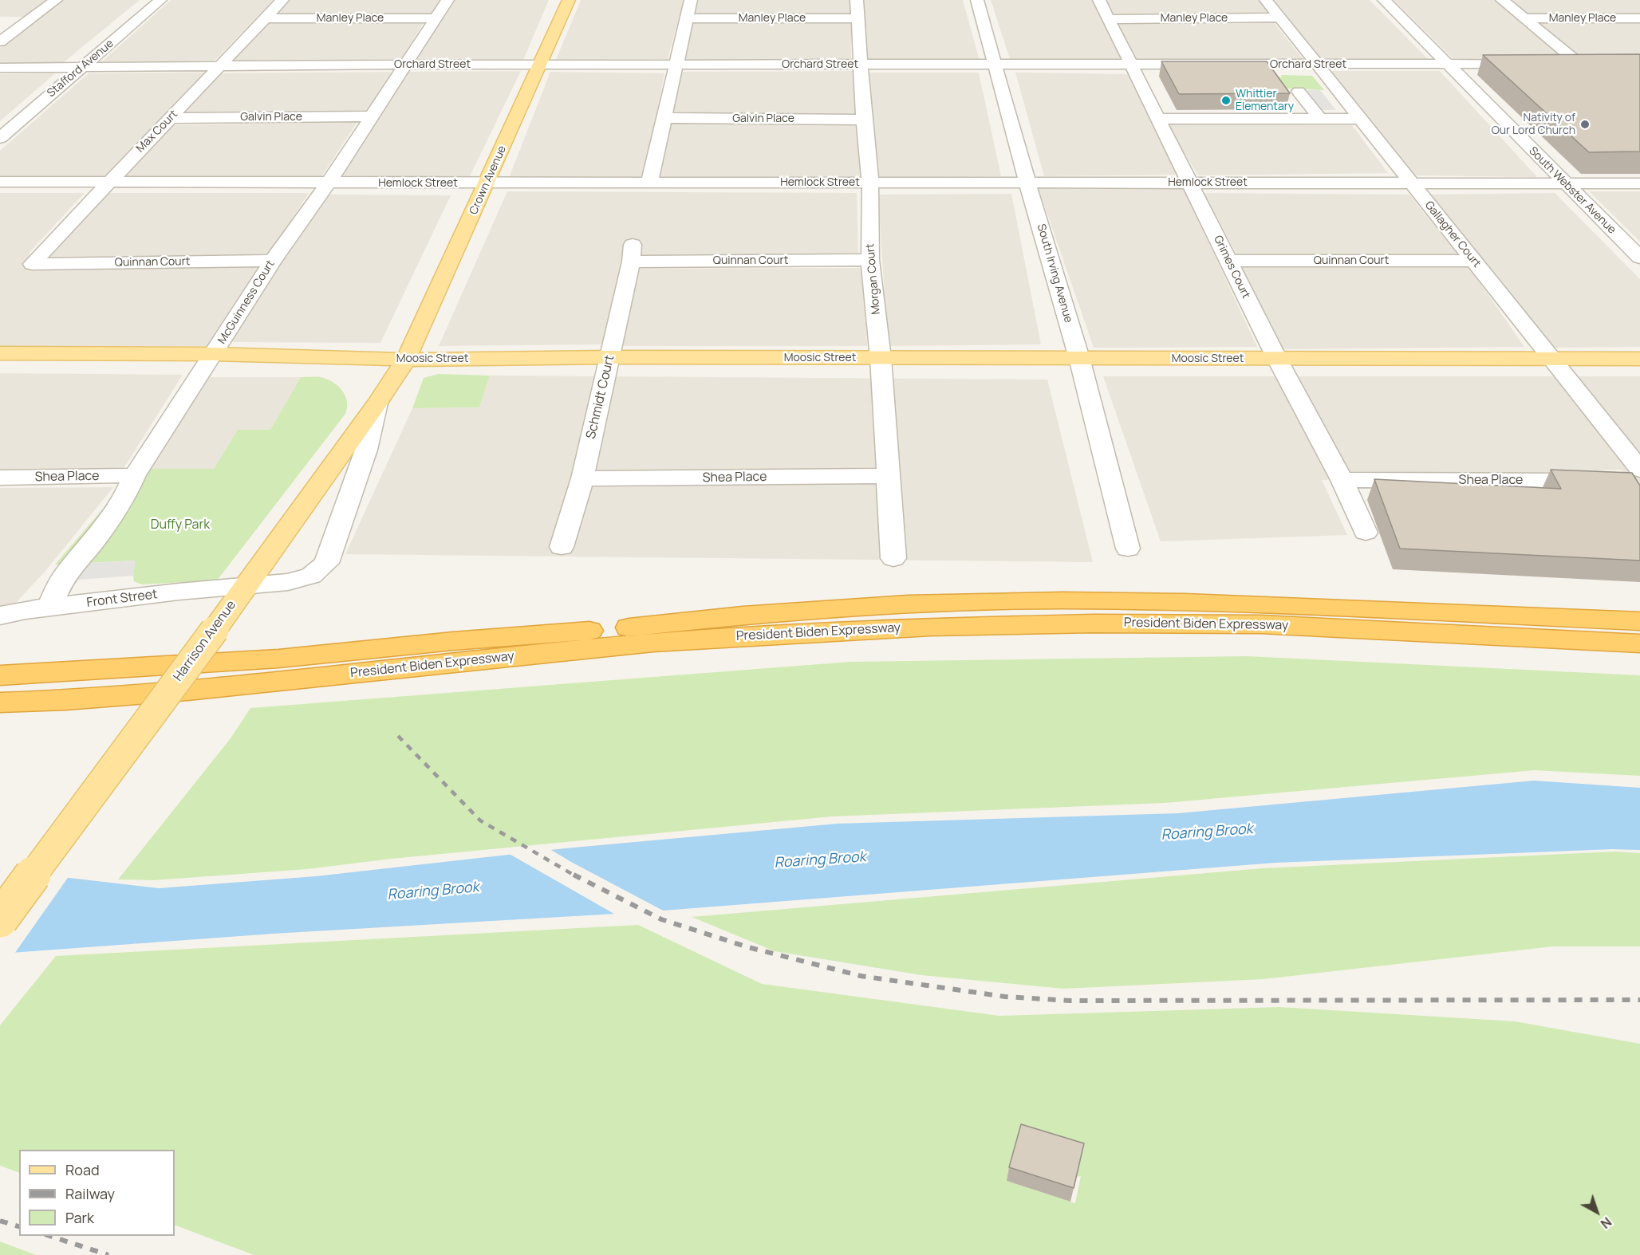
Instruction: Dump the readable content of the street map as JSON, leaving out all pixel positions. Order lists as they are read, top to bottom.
{
  "streets": {
    "highway": ["President Biden Expressway"],
    "main road": ["Crown Avenue", "Moosic Street", "Harrison Avenue"],
    "street": [
      "Manley Place",
      "Orchard Street",
      "Stafford Avenue",
      "Galvin Place",
      "Max Court",
      "Hemlock Street",
      "South Webster Avenue",
      "Gallagher Court",
      "Quinnan Court",
      "Grimes Court",
      "South Irving Avenue",
      "Morgan Court",
      "McGuinness Court",
      "Schmidt Court",
      "Shea Place",
      "Front Street"
    ]
  },
  "crossings": [
    ["Manley Place", "Max Court"],
    ["Manley Place", "Gallagher Court"],
    ["Manley Place", "Grimes Court"],
    ["Manley Place", "Morgan Court"],
    ["Manley Place", "McGuinness Court"],
    ["Orchard Street", "Stafford Avenue"],
    ["Orchard Street", "Max Court"],
    ["Orchard Street", "Crown Avenue"],
    ["Orchard Street", "South Webster Avenue"],
    ["Orchard Street", "Gallagher Court"],
    ["Orchard Street", "Grimes Court"],
    ["Orchard Street", "South Irving Avenue"],
    ["Orchard Street", "Morgan Court"],
    ["Orchard Street", "McGuinness Court"],
    ["Galvin Place", "Max Court"],
    ["Galvin Place", "Morgan Court"],
    ["Galvin Place", "McGuinness Court"],
    ["Max Court", "Hemlock Street"],
    ["Max Court", "Quinnan Court"],
    ["Crown Avenue", "Hemlock Street"],
    ["Crown Avenue", "Moosic Street"],
    ["Crown Avenue", "Harrison Avenue"],
    ["Hemlock Street", "South Webster Avenue"],
    ["Hemlock Street", "Gallagher Court"],
    ["Hemlock Street", "Grimes Court"],
    ["Hemlock Street", "South Irving Avenue"],
    ["Hemlock Street", "Morgan Court"],
    ["Hemlock Street", "McGuinness Court"],
    ["Gallagher Court", "Quinnan Court"],
    ["Gallagher Court", "Moosic Street"],
    ["Gallagher Court", "Shea Place"],
    ["Quinnan Court", "Grimes Court"],
    ["Quinnan Court", "Morgan Court"],
    ["Quinnan Court", "McGuinness Court"],
    ["Quinnan Court", "Schmidt Court"],
    ["Grimes Court", "Moosic Street"],
    ["Grimes Court", "Shea Place"],
    ["South Irving Avenue", "Moosic Street"],
    ["Morgan Court", "Moosic Street"],
    ["Morgan Court", "Shea Place"],
    ["McGuinness Court", "Moosic Street"],
    ["McGuinness Court", "Shea Place"],
    ["McGuinness Court", "Front Street"],
    ["Moosic Street", "Schmidt Court"],
    ["Moosic Street", "Harrison Avenue"],
    ["Schmidt Court", "Shea Place"],
    ["Front Street", "Harrison Avenue"]
  ],
  "water": ["Roaring Brook"],
  "parks": ["Duffy Park"],
  "places": ["Whittier Elementary", "Nativity of Our Lord Church"],
  "legend": ["Road", "Railway", "Park"],
  "north": "bottom right"
}
